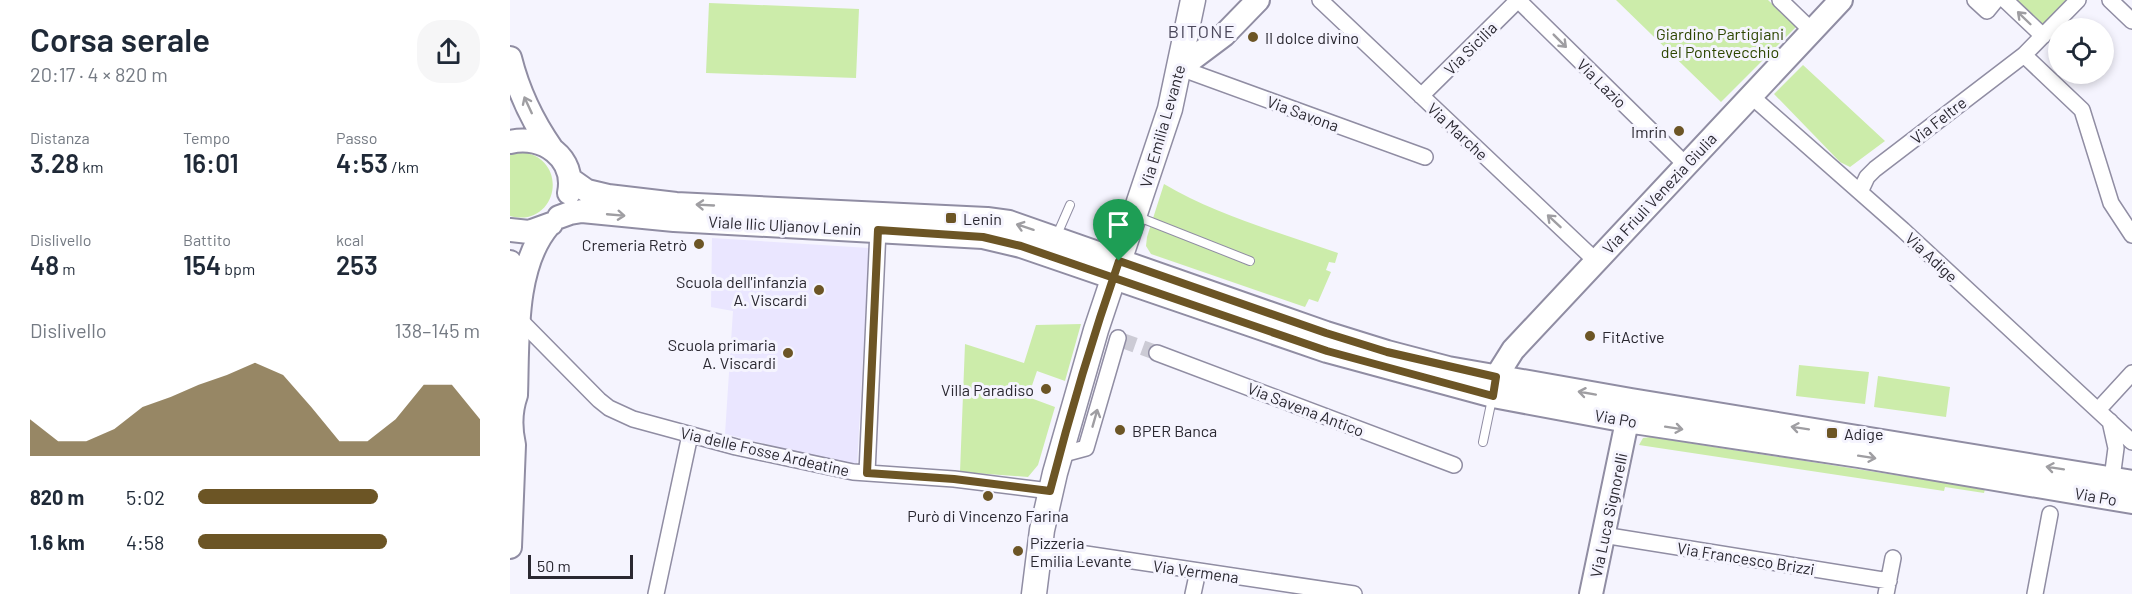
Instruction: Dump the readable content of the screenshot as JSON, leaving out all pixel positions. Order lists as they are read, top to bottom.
{
  "streets": {
    "main road": [
      "Via Emilia Levante",
      "Via Friuli Venezia Giulia",
      "Viale Ilic Uljanov Lenin",
      "Via Po",
      "Via Luca Signorelli"
    ],
    "street": [
      "Via Sicilia",
      "Via Lazio",
      "Via Savona",
      "Via Feltre",
      "Via Marche",
      "Via Adige",
      "Via Savena Antico",
      "Via delle Fosse Ardeatine",
      "Via Francesco Brizzi",
      "Via Vermena"
    ]
  },
  "crossings": [
    ["Via Sicilia", "Via Lazio"],
    ["Via Sicilia", "Via Marche"],
    ["Via Lazio", "Via Friuli Venezia Giulia"],
    ["Via Savona", "Via Emilia Levante"],
    ["Via Feltre", "Via Adige"],
    ["Via Emilia Levante", "Viale Ilic Uljanov Lenin"],
    ["Via Emilia Levante", "Via Po"],
    ["Via Emilia Levante", "Via delle Fosse Ardeatine"],
    ["Via Emilia Levante", "Via Vermena"],
    ["Via Marche", "Via Friuli Venezia Giulia"],
    ["Via Friuli Venezia Giulia", "Via Adige"],
    ["Via Friuli Venezia Giulia", "Via Po"],
    ["Viale Ilic Uljanov Lenin", "Via Po"],
    ["Via Po", "Via Luca Signorelli"],
    ["Via Luca Signorelli", "Via Francesco Brizzi"]
  ],
  "one_way": ["Via Lazio", "Via Marche"],
  "districts": ["BITONE"],
  "parks": ["Giardino Partigiani del Pontevecchio"],
  "places": {
    "other": [
      "Il dolce divino",
      "Imrin",
      "Cremeria Retrò",
      "Scuola dell'infanzia A. Viscardi",
      "FitActive",
      "Scuola primaria A. Viscardi",
      "Villa Paradiso",
      "BPER Banca",
      "Purò di Vincenzo Farina",
      "Pizzeria Emilia Levante"
    ],
    "transit": ["Lenin", "Adige"]
  },
  "scale_bar": "50 m",
  "page": {
    "heading": ["Corsa serale", "20:17 · 4 × 820 m"],
    "stats": [
      ["Distanza", "3.28 km"],
      ["Tempo", "16:01"],
      ["Passo", "4:53 /km"],
      ["Dislivello", "48 m"],
      ["Battito", "154 bpm"],
      ["kcal", "253"]
    ],
    "chart": ["Dislivello", "138–145 m"],
    "list": [
      {
        "name": "820 m",
        "note": "5:02"
      },
      {
        "name": "1.6 km",
        "note": "4:58"
      }
    ],
    "scale": "50 m"
  }
}
